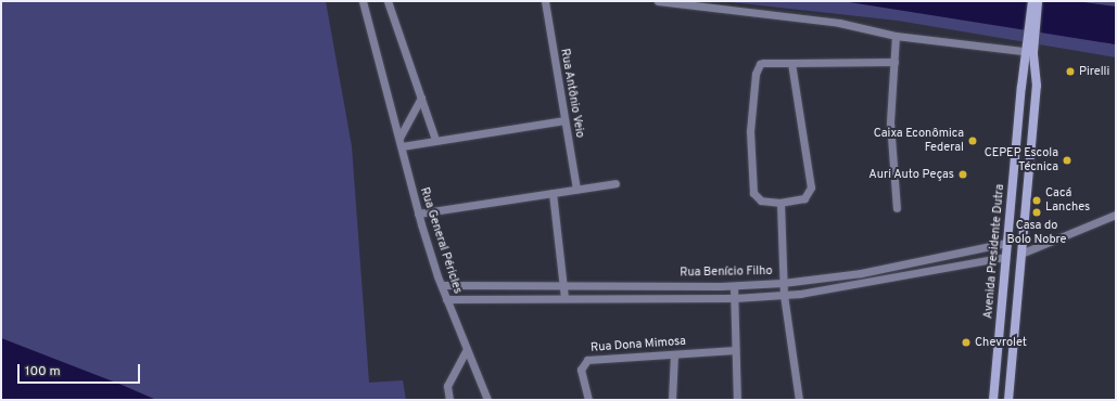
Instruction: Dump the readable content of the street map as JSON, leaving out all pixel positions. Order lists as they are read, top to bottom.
{
  "streets": {
    "main road": ["Avenida Presidente Dutra"],
    "street": [
      "Rua Antônio Veio",
      "Rua General Péricles",
      "Rua Benício Filho",
      "Rua Dona Mimosa"
    ]
  },
  "crossings": [
    ["Rua General Péricles", "Rua Benício Filho"],
    ["Avenida Presidente Dutra", "Rua Benício Filho"]
  ],
  "places": [
    "Pirelli",
    "Caixa Econômica Federal",
    "CEPEP Escola Técnica",
    "Auri Auto Peças",
    "Cacá Lanches",
    "Casa do Bolo Nobre",
    "Chevrolet"
  ],
  "scale_bar": "100 m"
}
